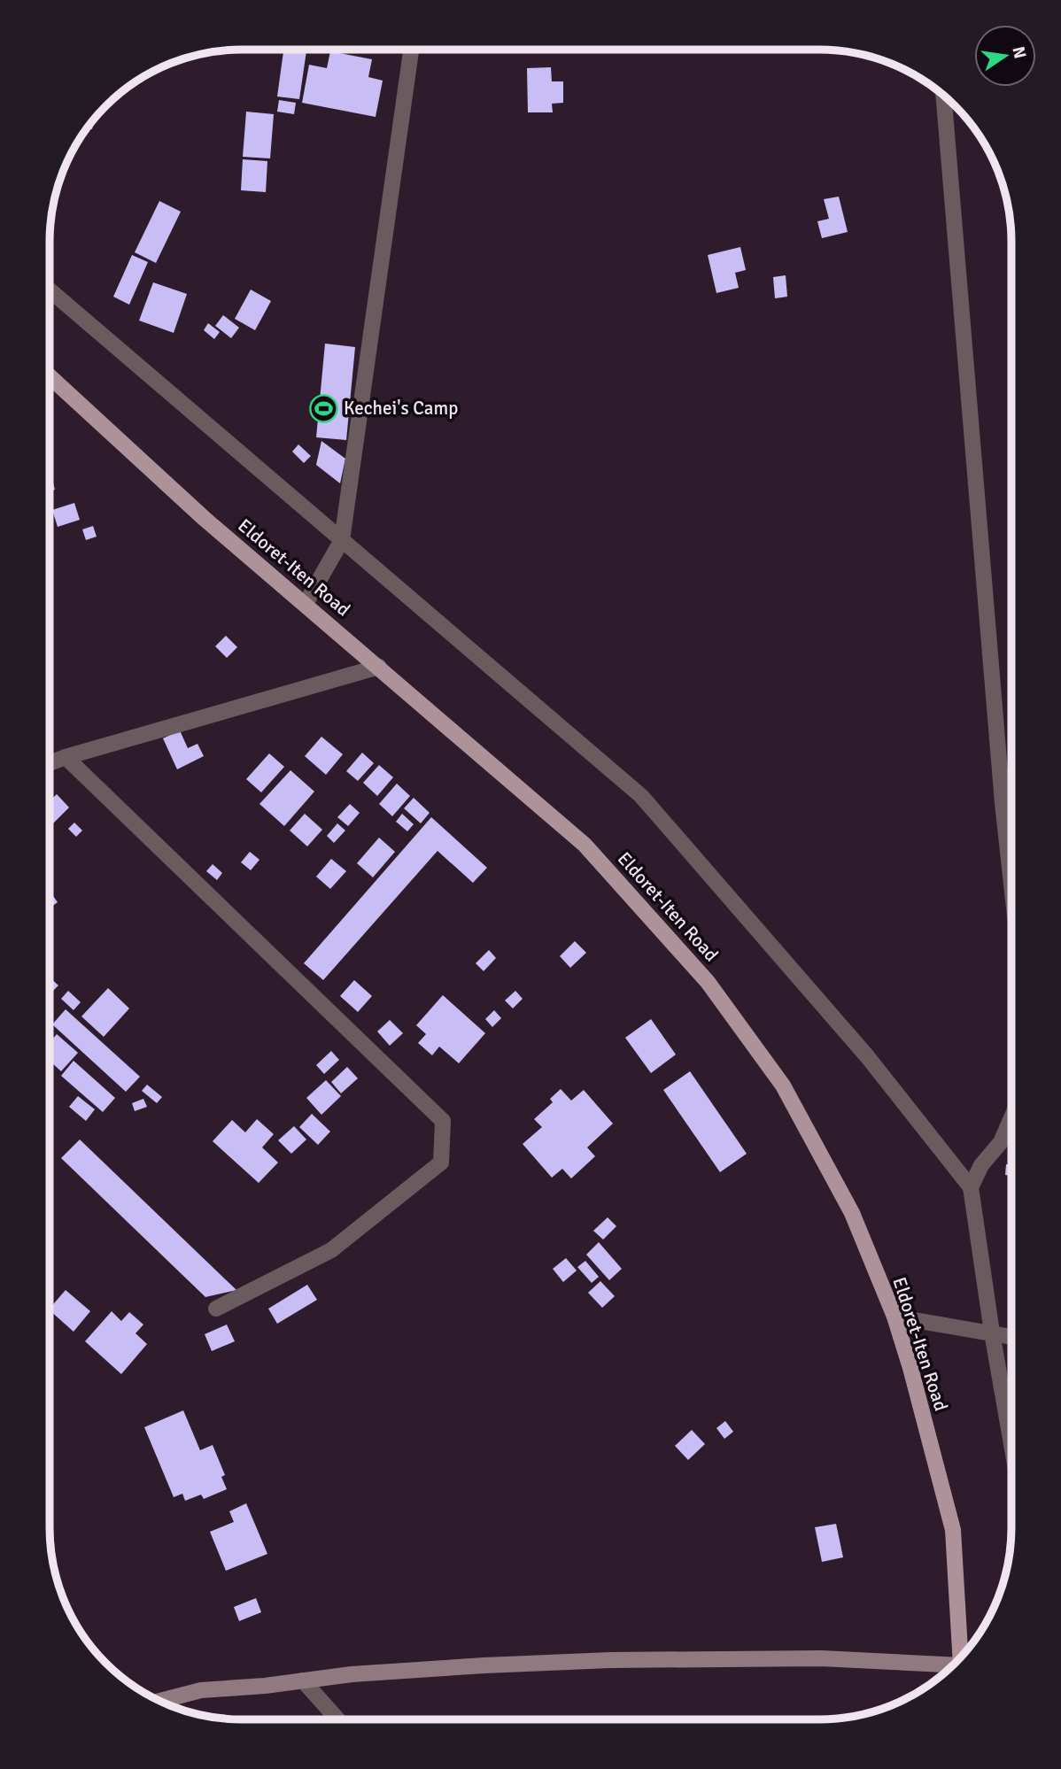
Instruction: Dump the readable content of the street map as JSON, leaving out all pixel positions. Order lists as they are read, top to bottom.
{
  "streets": {
    "main road": ["Eldoret-Iten Road"]
  },
  "places": {
    "sports": ["Kechei's Camp"]
  },
  "north": "right"
}
